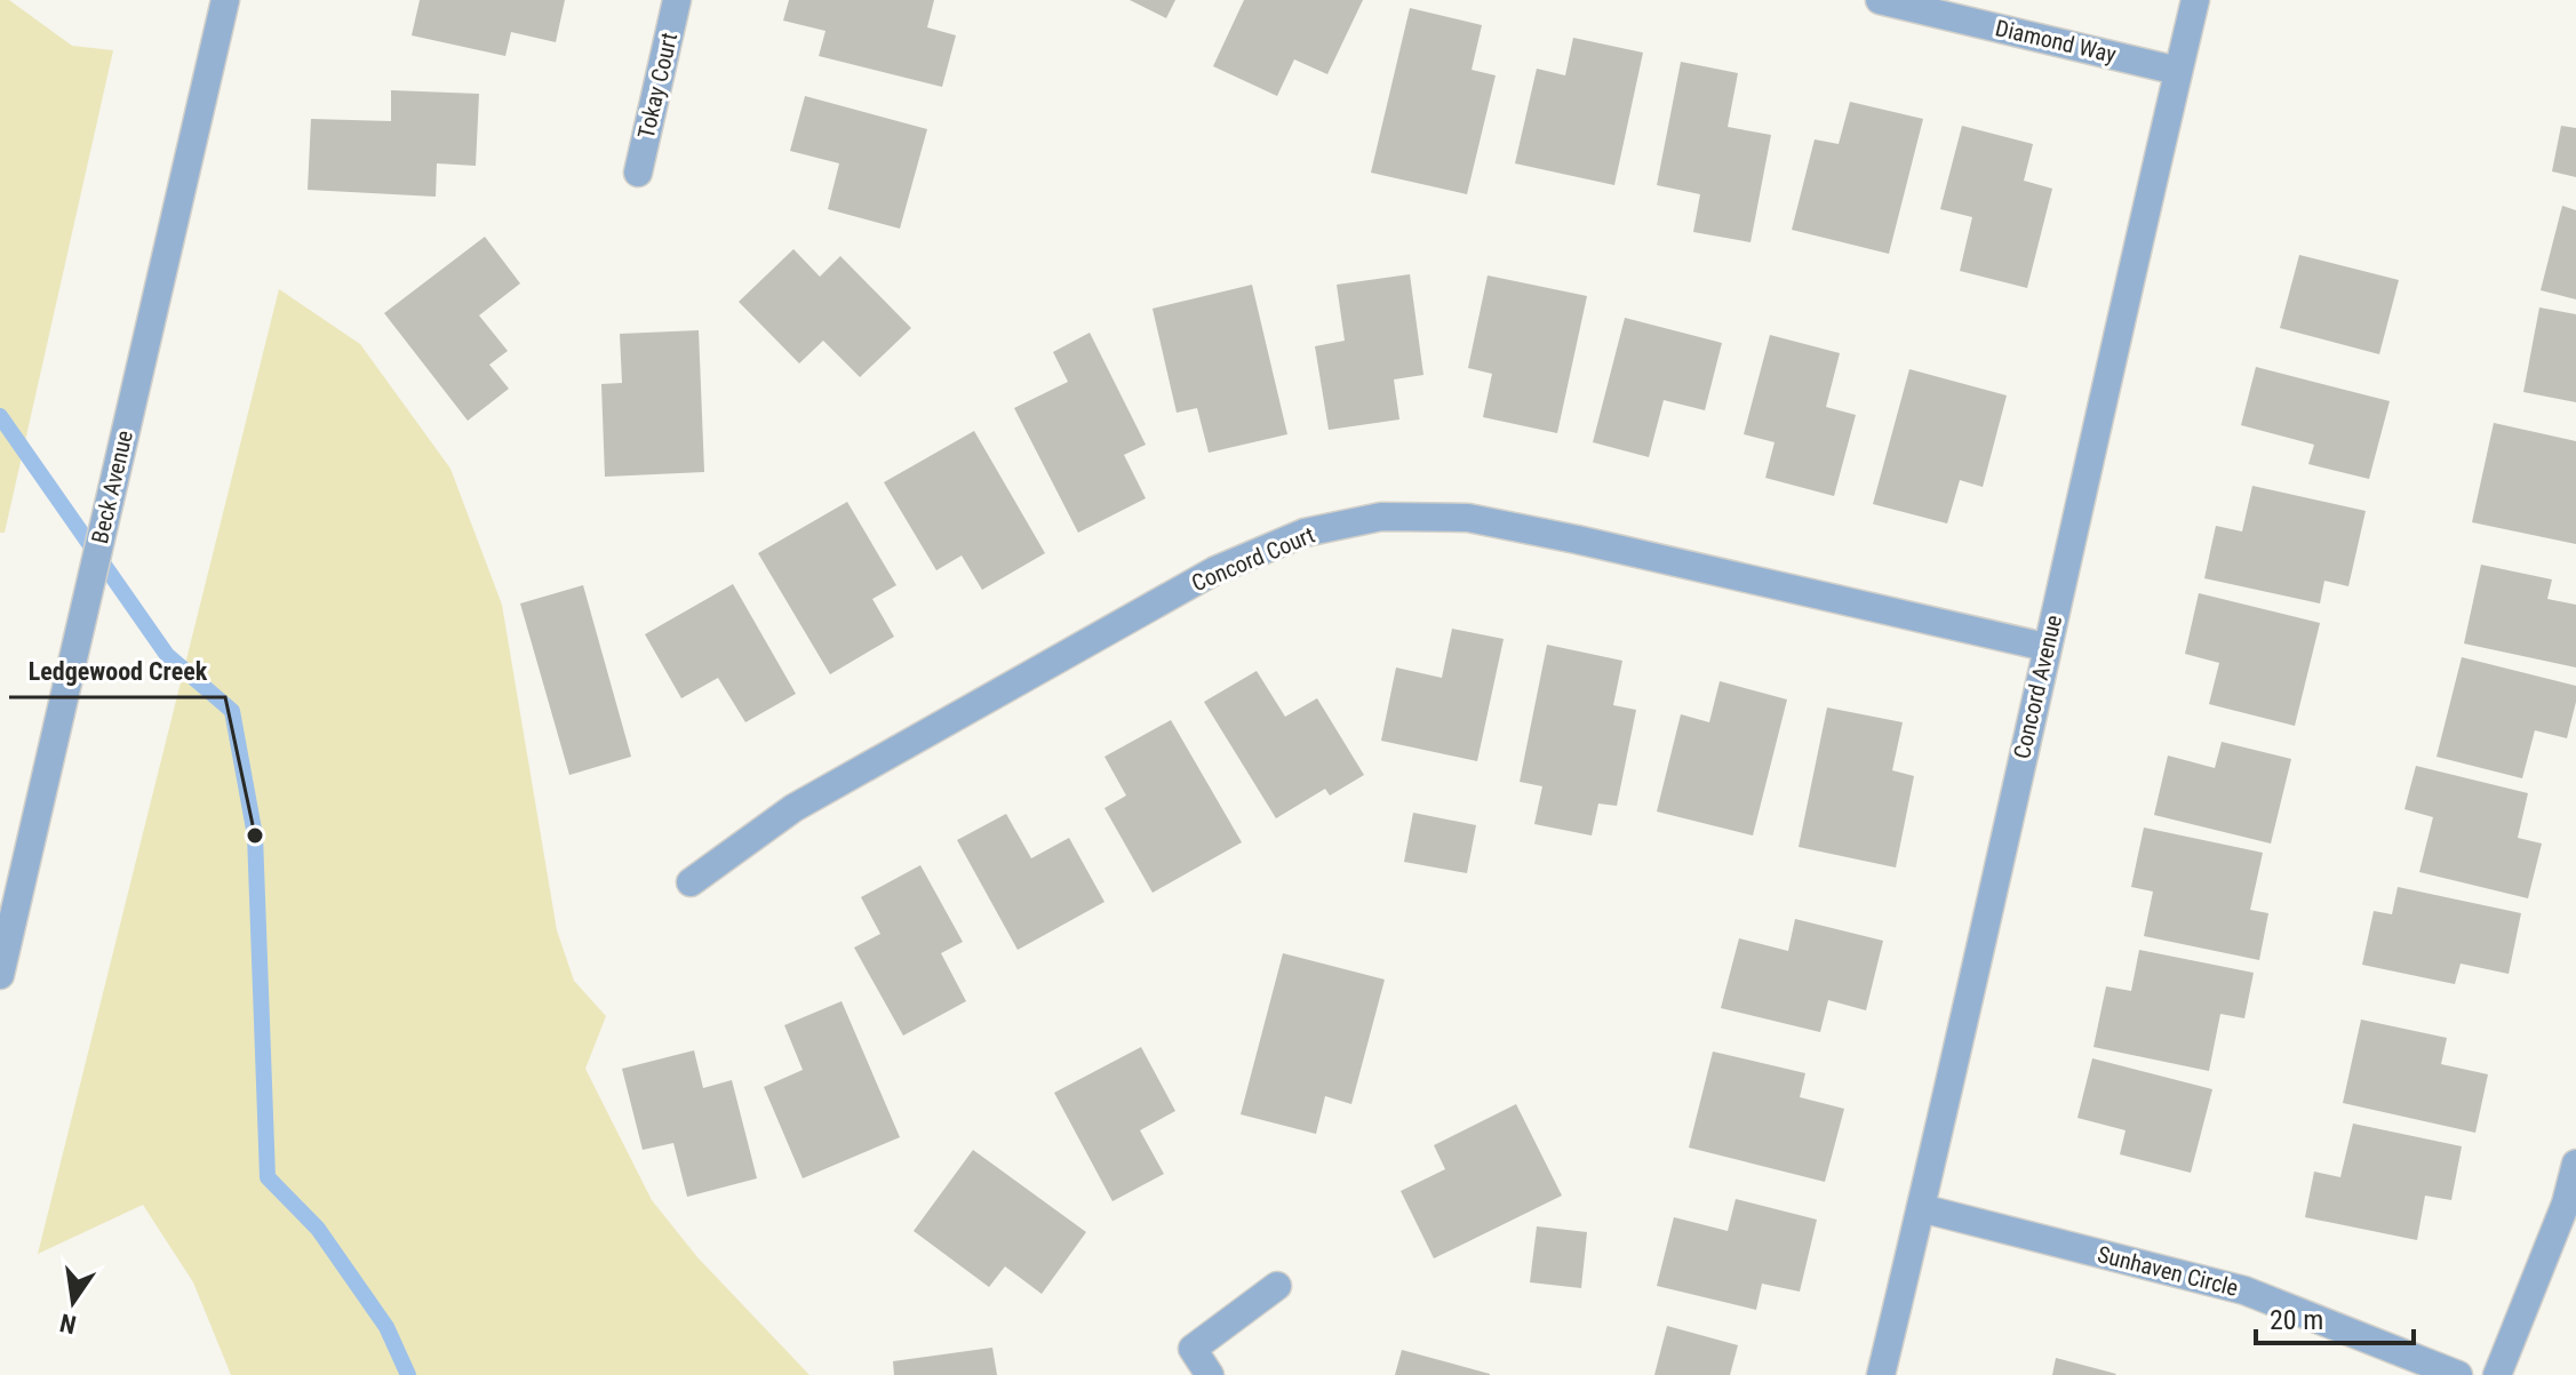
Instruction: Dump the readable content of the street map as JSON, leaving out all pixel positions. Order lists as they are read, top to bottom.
{
  "streets": {
    "street": [
      "Diamond Way",
      "Tokay Court",
      "Beck Avenue",
      "Concord Court",
      "Concord Avenue",
      "Sunhaven Circle"
    ]
  },
  "crossings": [
    ["Diamond Way", "Concord Avenue"],
    ["Concord Court", "Concord Avenue"],
    ["Concord Avenue", "Sunhaven Circle"]
  ],
  "places": ["Ledgewood Creek"],
  "scale_bar": "20 m",
  "north": "bottom"
}
